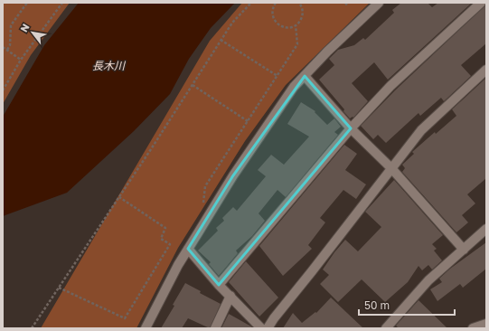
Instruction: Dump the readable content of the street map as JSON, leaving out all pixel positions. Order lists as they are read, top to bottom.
{
  "water": ["長木川"],
  "scale_bar": "50 m",
  "north": "top left"
}
